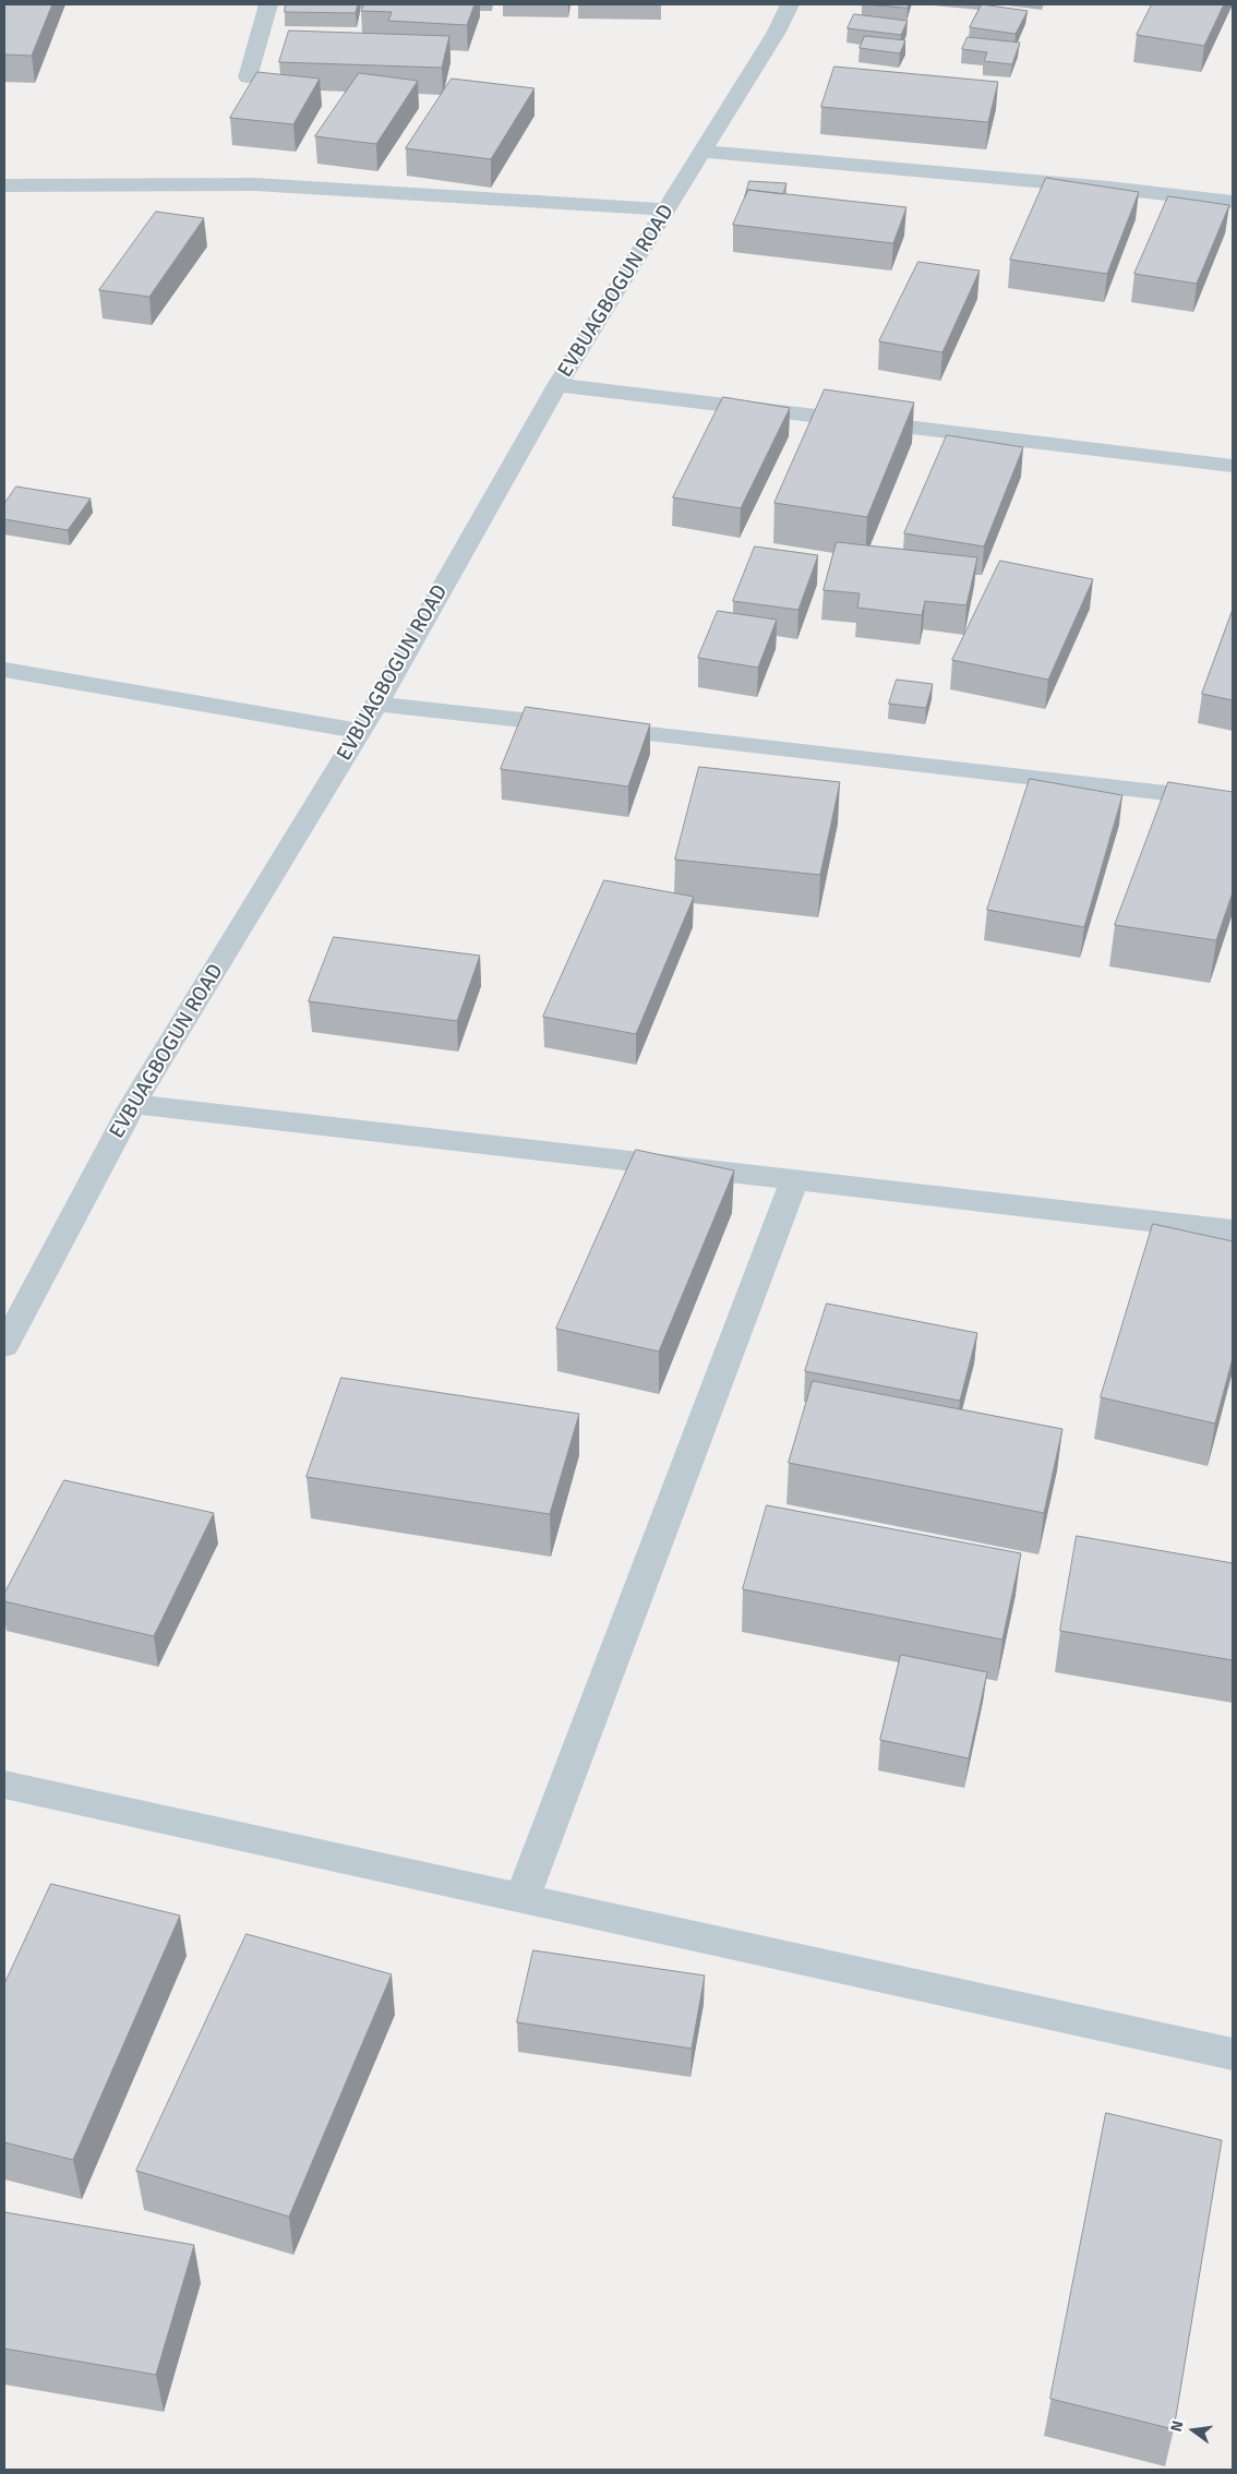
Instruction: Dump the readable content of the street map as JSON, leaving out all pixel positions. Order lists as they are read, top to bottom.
{
  "streets": {
    "street": ["EVBUAGBOGUN ROAD"]
  },
  "north": "left"
}
